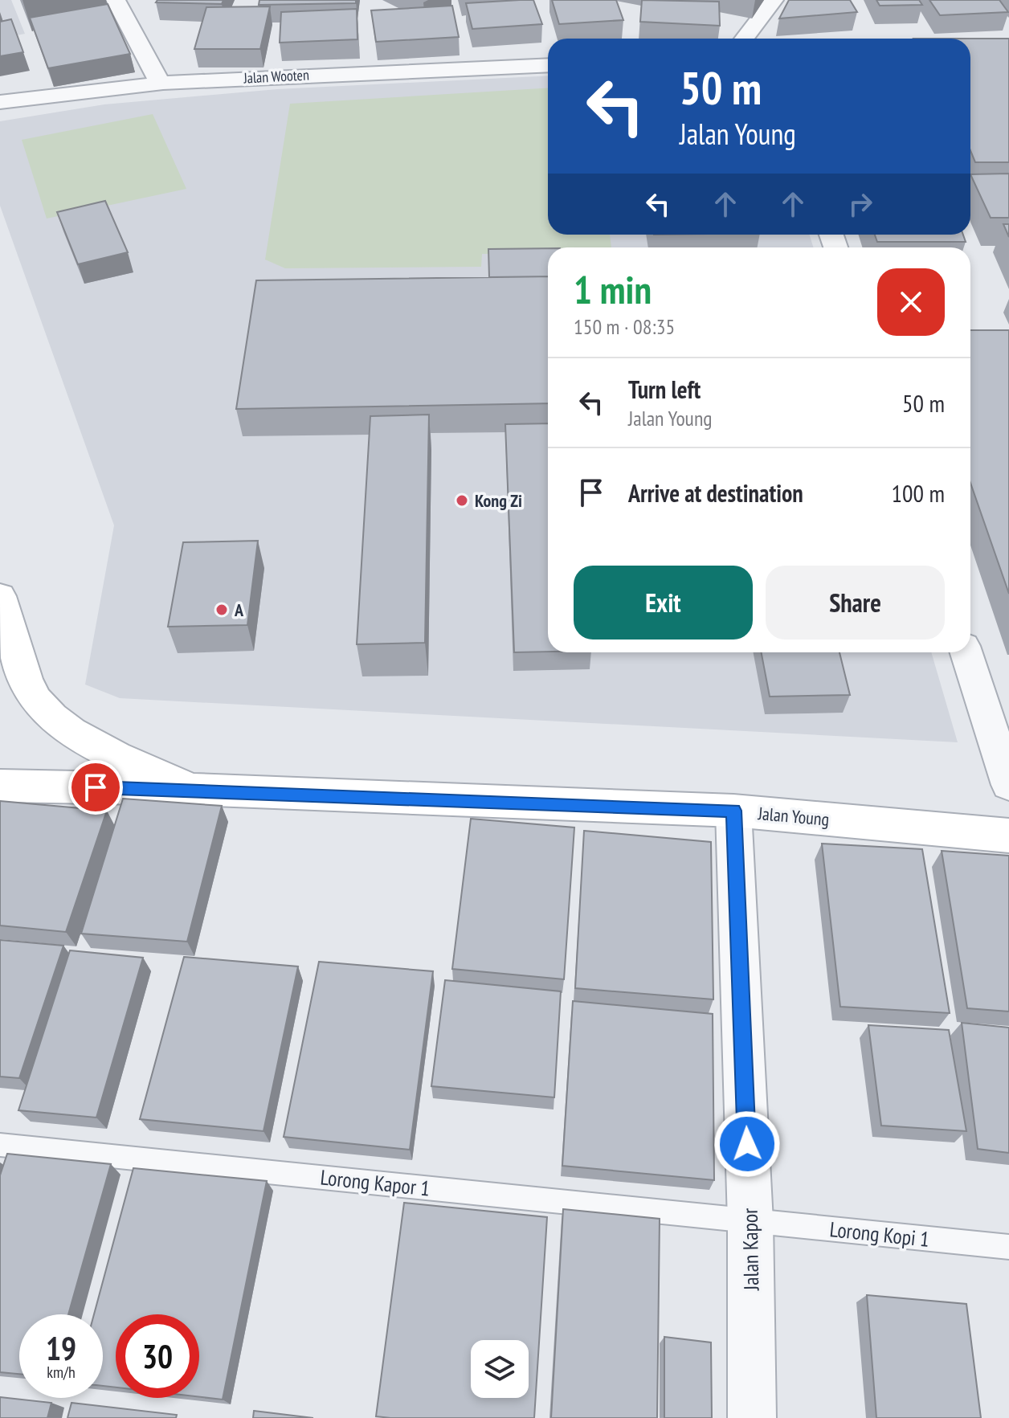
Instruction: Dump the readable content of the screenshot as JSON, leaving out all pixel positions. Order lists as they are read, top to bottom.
{
  "streets": {
    "main road": ["Jalan Young"],
    "street": ["Jalan Wooten", "Jalan Kapor"],
    "lane": ["Lorong Kapor 1", "Lorong Kopi 1"]
  },
  "crossings": [
    ["Jalan Young", "Jalan Kapor"],
    ["Lorong Kapor 1", "Lorong Kopi 1"],
    ["Lorong Kapor 1", "Jalan Kapor"],
    ["Lorong Kopi 1", "Jalan Kapor"]
  ],
  "places": ["Kong Zi", "A"],
  "page": {
    "turn": ["50 m", "Jalan Young"],
    "heading": ["1 min", "150 m · 08:35"],
    "list": [
      {
        "name": "Turn left",
        "note": "Jalan Young",
        "value": "50 m"
      },
      {
        "name": "Arrive at destination",
        "value": "100 m"
      }
    ],
    "buttons": ["Exit", "Share"],
    "speed": "19 km/h",
    "limit": "30"
  }
}
